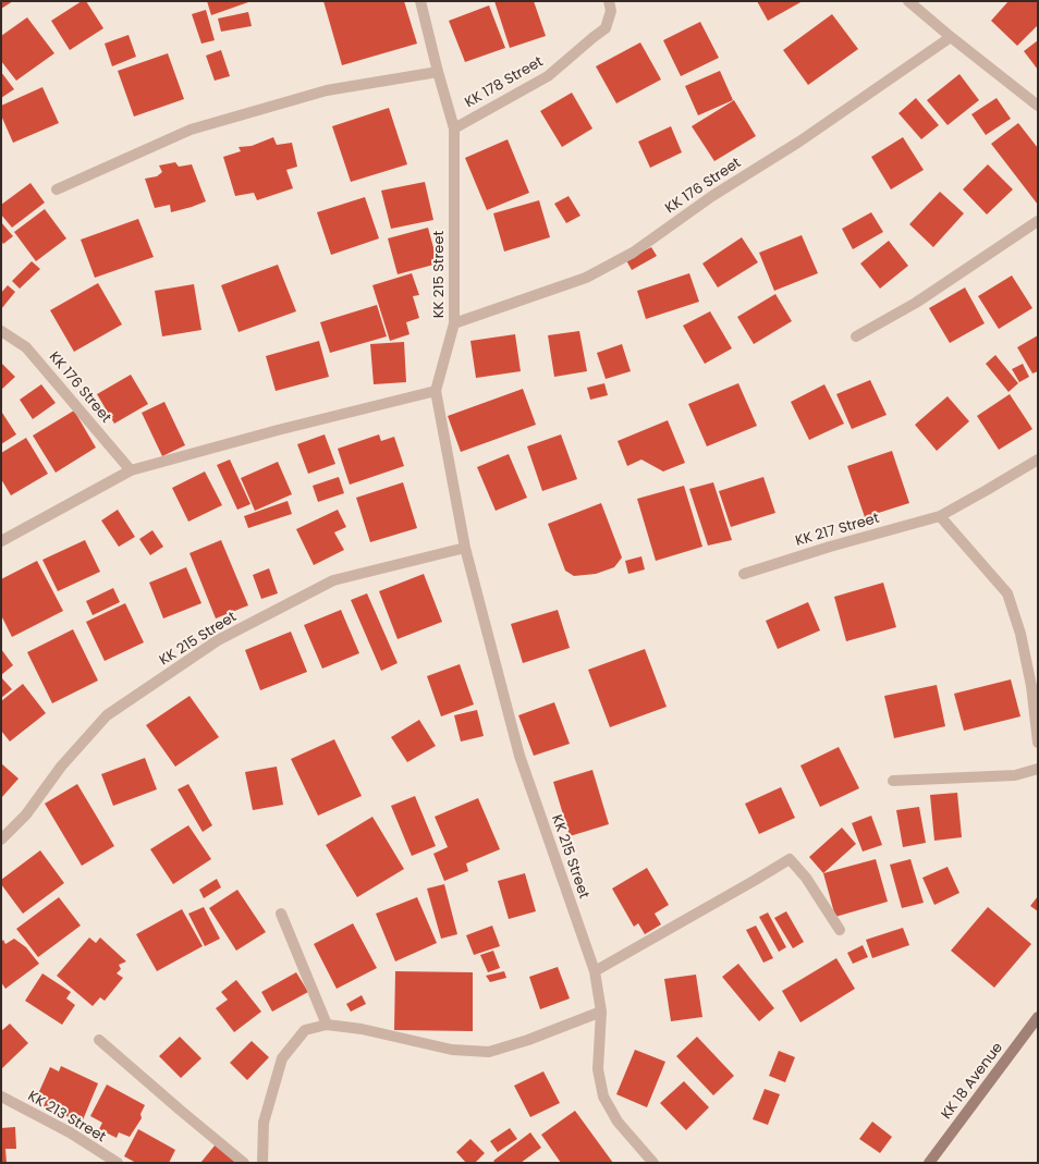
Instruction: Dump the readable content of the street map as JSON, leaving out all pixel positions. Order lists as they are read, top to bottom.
{
  "streets": {
    "main road": ["KK 18 Avenue"],
    "street": [
      "KK 178 Street",
      "KK 176 Street",
      "KK 215 Street",
      "KK 217 Street",
      "KK 213 Street"
    ]
  },
  "crossings": [
    ["KK 178 Street", "KK 215 Street"],
    ["KK 176 Street", "KK 215 Street"]
  ]
}
